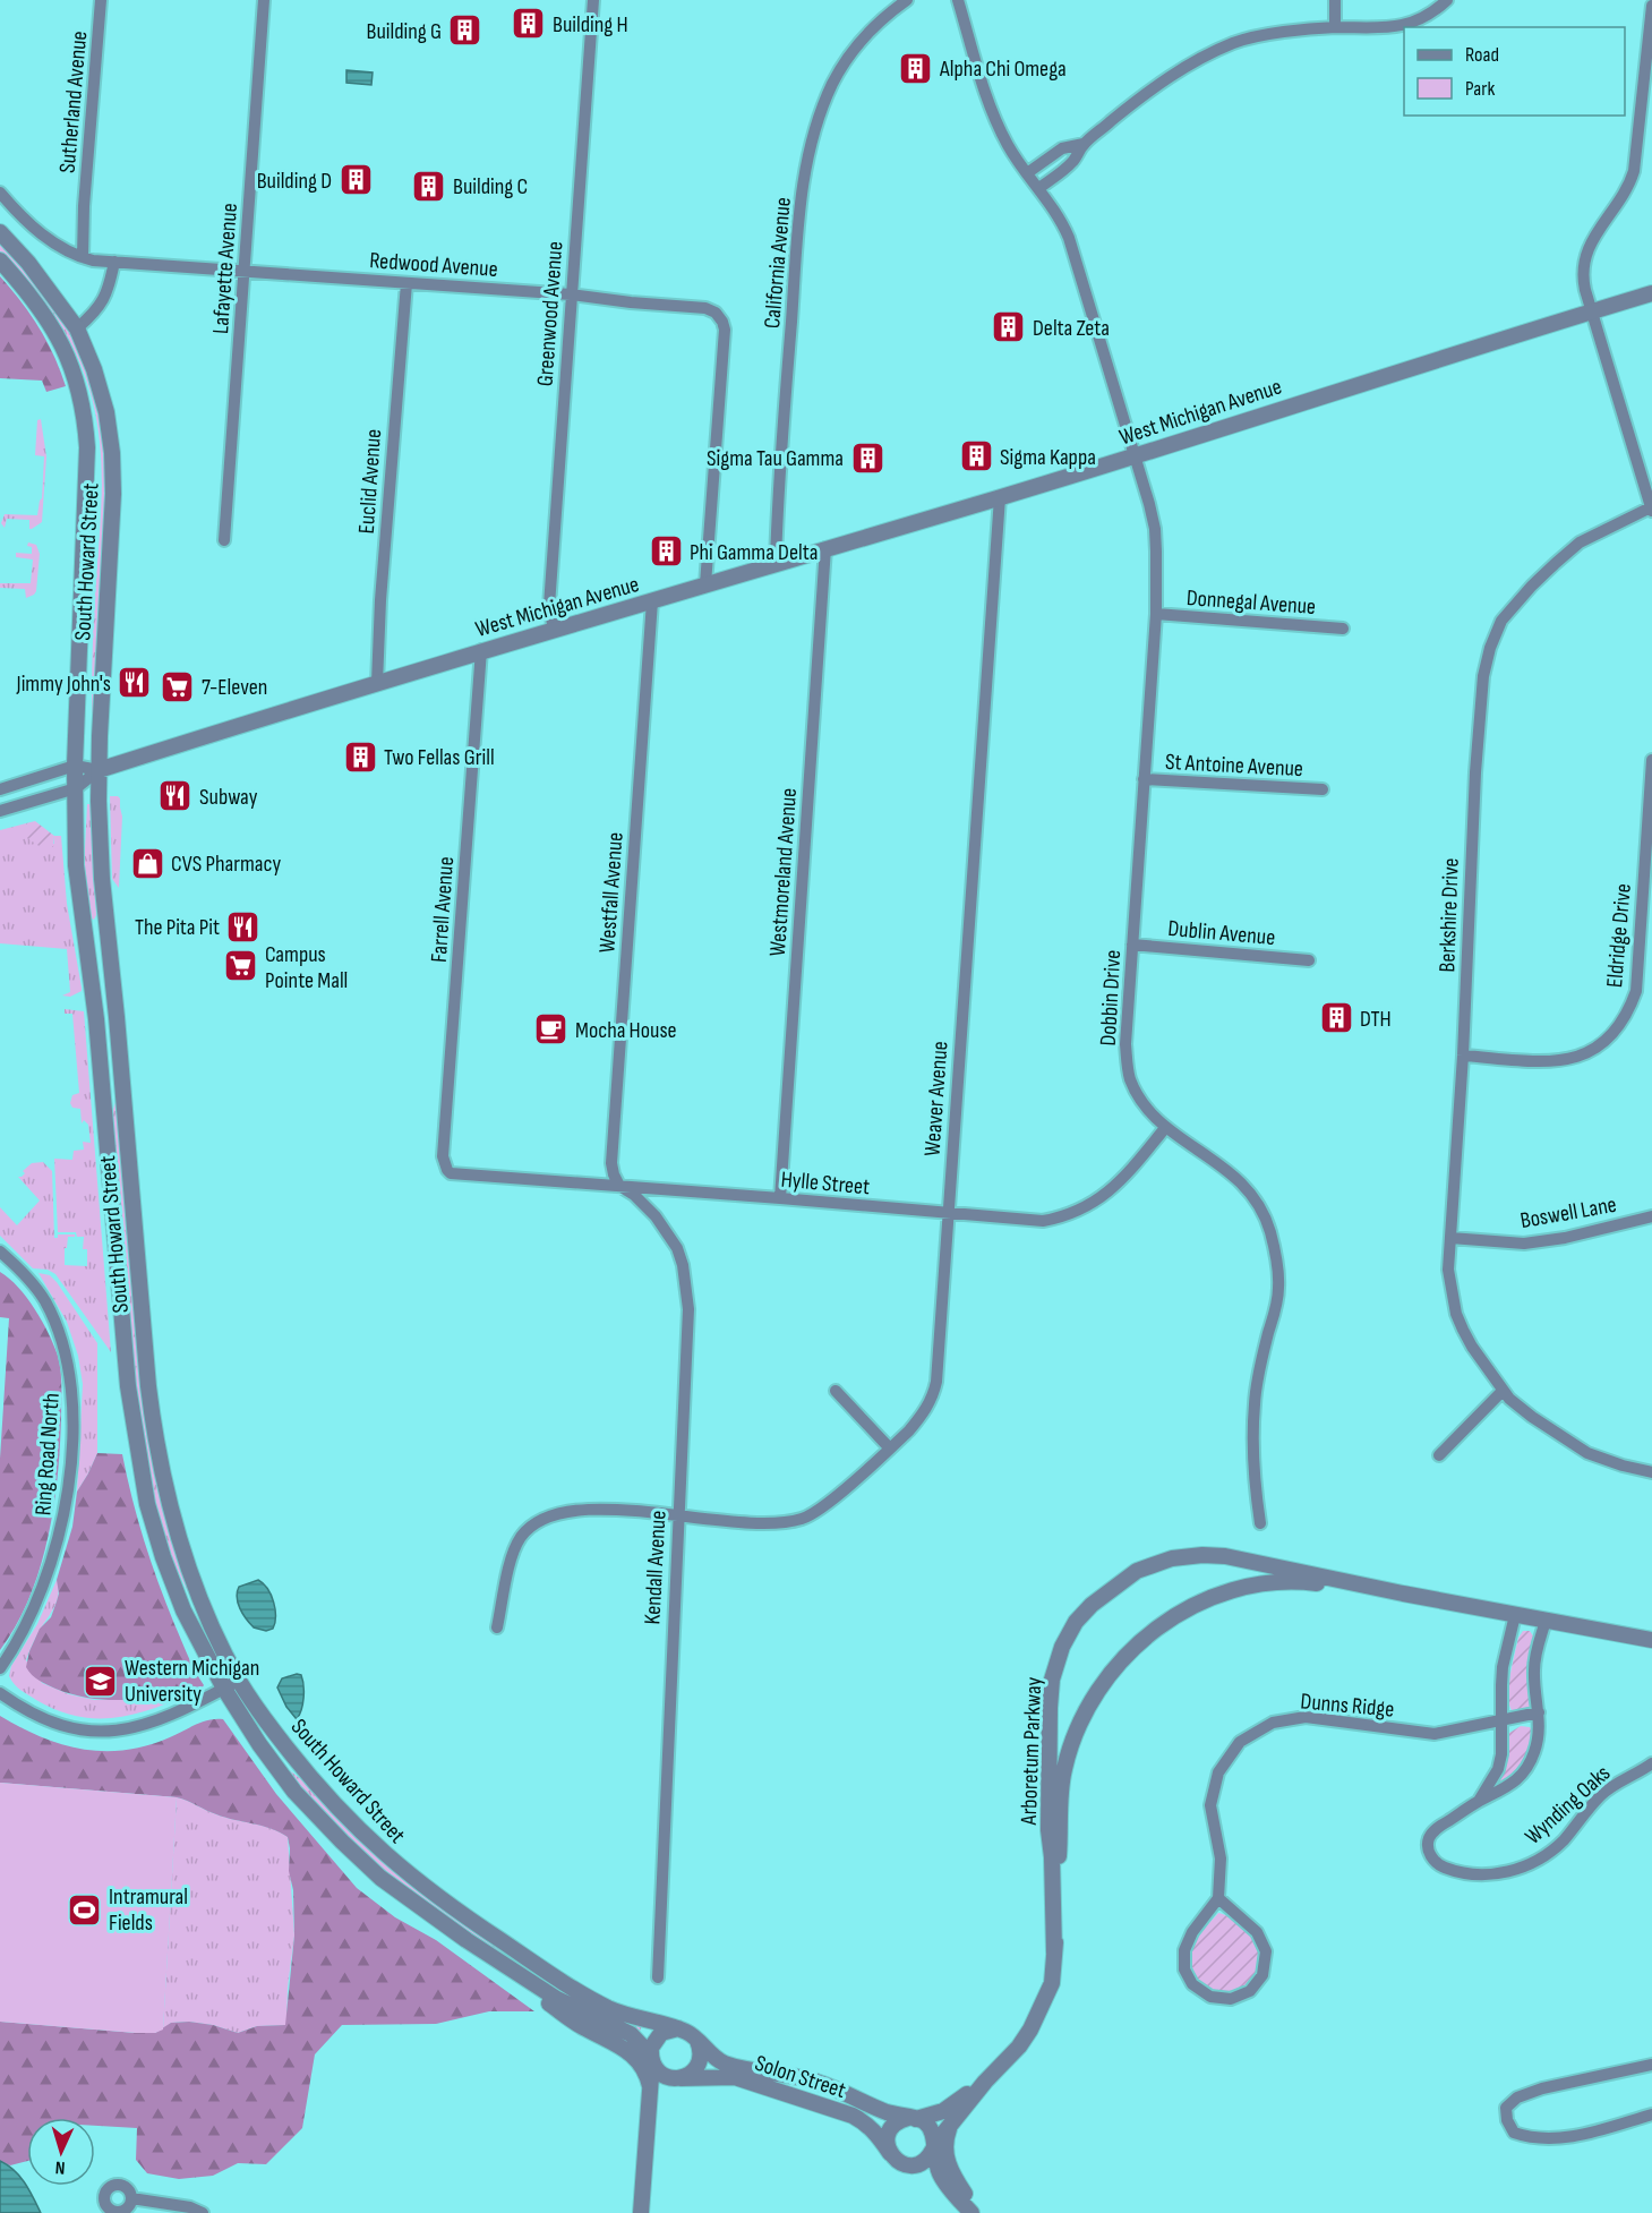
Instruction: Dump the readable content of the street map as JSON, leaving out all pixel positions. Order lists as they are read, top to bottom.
{
  "streets": {
    "street": [
      "Sutherland Avenue",
      "California Avenue",
      "Redwood Avenue",
      "Lafayette Avenue",
      "Greenwood Avenue",
      "West Michigan Avenue",
      "Euclid Avenue",
      "South Howard Street",
      "Donnegal Avenue",
      "St Antoine Avenue",
      "Westmoreland Avenue",
      "Westfall Avenue",
      "Farrell Avenue",
      "Berkshire Drive",
      "Dublin Avenue",
      "Eldridge Drive",
      "Dobbin Drive",
      "Weaver Avenue",
      "Hylle Street",
      "Boswell Lane",
      "Ring Road North",
      "Kendall Avenue",
      "Dunns Ridge",
      "Arboretum Parkway",
      "Wynding Oaks",
      "Solon Street"
    ]
  },
  "crossings": [
    ["Sutherland Avenue", "Redwood Avenue"],
    ["California Avenue", "West Michigan Avenue"],
    ["Redwood Avenue", "Lafayette Avenue"],
    ["Redwood Avenue", "Greenwood Avenue"],
    ["Redwood Avenue", "West Michigan Avenue"],
    ["Redwood Avenue", "Euclid Avenue"],
    ["Greenwood Avenue", "West Michigan Avenue"],
    ["West Michigan Avenue", "Euclid Avenue"],
    ["West Michigan Avenue", "South Howard Street"],
    ["West Michigan Avenue", "Westmoreland Avenue"],
    ["West Michigan Avenue", "Westfall Avenue"],
    ["West Michigan Avenue", "Farrell Avenue"],
    ["West Michigan Avenue", "Dobbin Drive"],
    ["West Michigan Avenue", "Weaver Avenue"],
    ["South Howard Street", "Solon Street"],
    ["Donnegal Avenue", "Dobbin Drive"],
    ["St Antoine Avenue", "Dobbin Drive"],
    ["Westmoreland Avenue", "Hylle Street"],
    ["Westfall Avenue", "Hylle Street"],
    ["Westfall Avenue", "Kendall Avenue"],
    ["Farrell Avenue", "Hylle Street"],
    ["Berkshire Drive", "Eldridge Drive"],
    ["Berkshire Drive", "Boswell Lane"],
    ["Dublin Avenue", "Dobbin Drive"],
    ["Dobbin Drive", "Hylle Street"],
    ["Weaver Avenue", "Hylle Street"],
    ["Weaver Avenue", "Kendall Avenue"],
    ["Hylle Street", "Kendall Avenue"],
    ["Dunns Ridge", "Wynding Oaks"],
    ["Arboretum Parkway", "Wynding Oaks"],
    ["Arboretum Parkway", "Solon Street"]
  ],
  "places": {
    "building": [
      "Building H",
      "Building G",
      "Alpha Chi Omega",
      "Building D",
      "Building C",
      "Delta Zeta",
      "Sigma Kappa",
      "Sigma Tau Gamma",
      "Phi Gamma Delta",
      "Two Fellas Grill",
      "DTH"
    ],
    "restaurant": ["Jimmy John's", "Subway", "The Pita Pit"],
    "supermarket": ["7-Eleven", "Campus Pointe Mall"],
    "shop": ["CVS Pharmacy"],
    "cafe": ["Mocha House"],
    "school or university": ["Western Michigan University"],
    "sports": ["Intramural Fields"]
  },
  "legend": ["Road", "Park"],
  "north": "bottom"
}
